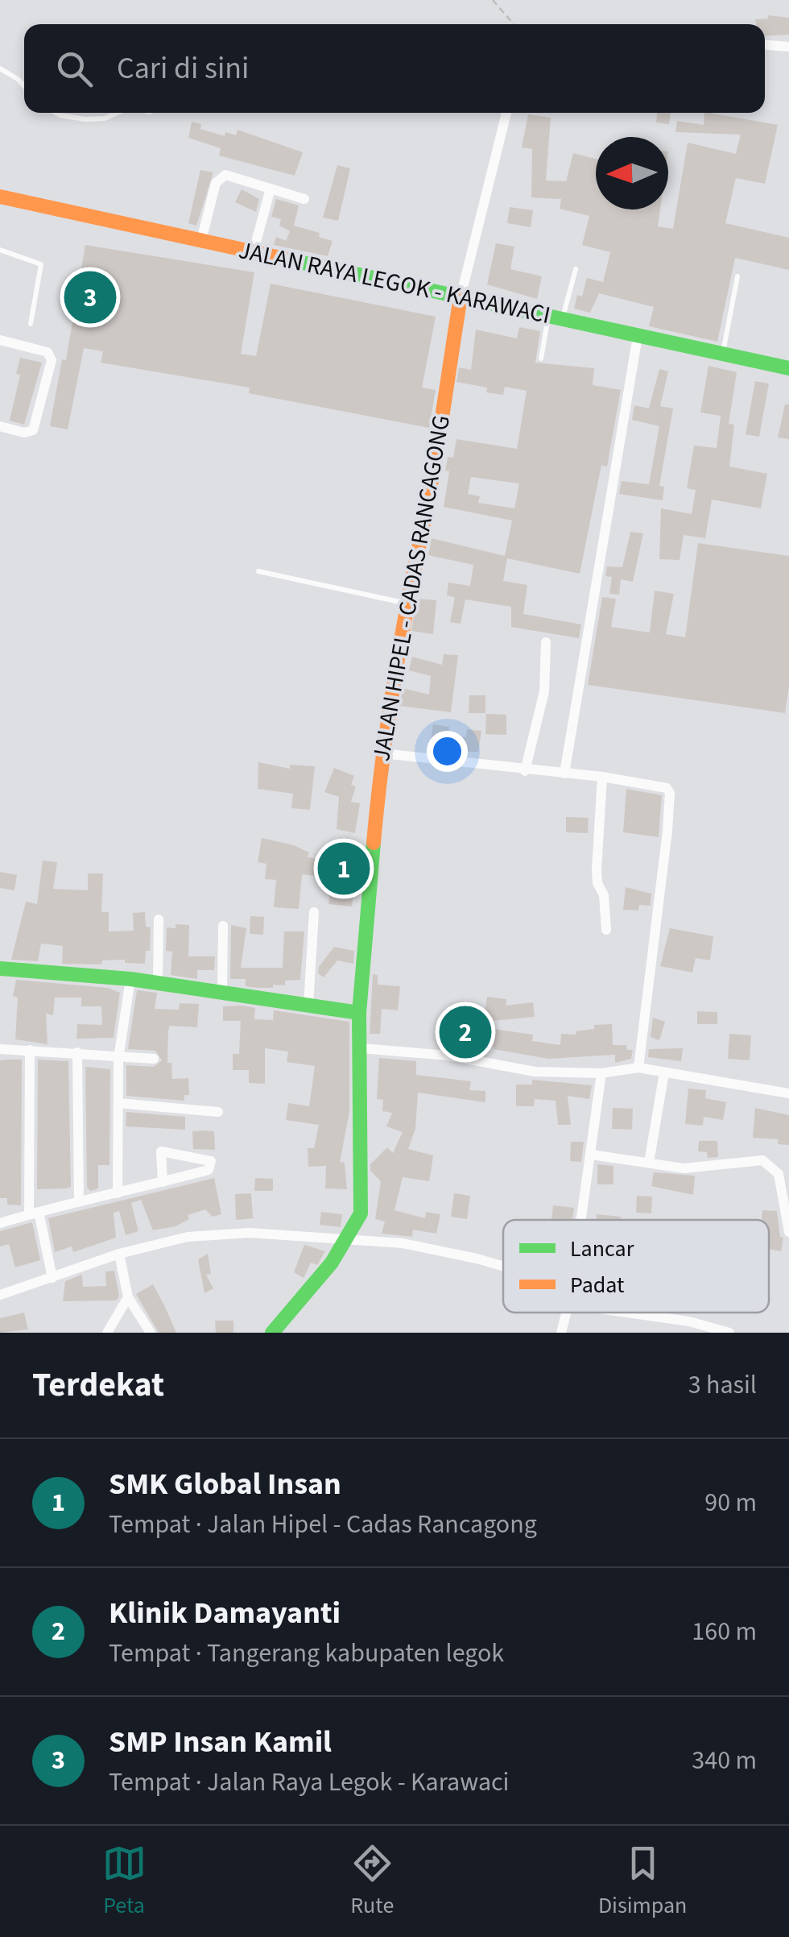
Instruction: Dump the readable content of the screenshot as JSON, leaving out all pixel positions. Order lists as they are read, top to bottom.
{
  "streets": {
    "street": ["JALAN RAYA LEGOK - KARAWACI", "JALAN HIPEL - CADAS RANCAGONG"]
  },
  "crossings": [
    ["JALAN RAYA LEGOK - KARAWACI", "JALAN HIPEL - CADAS RANCAGONG"]
  ],
  "legend": ["Lancar", "Padat"],
  "north": "left",
  "page": {
    "search": "Cari di sini",
    "pins": ["3", "1", "2"],
    "heading": ["Terdekat", "3 hasil"],
    "list": [
      {
        "mark": "1",
        "name": "SMK Global Insan",
        "note": "Tempat · Jalan Hipel - Cadas Rancagong",
        "value": "90 m"
      },
      {
        "mark": "2",
        "name": "Klinik Damayanti",
        "note": "Tempat · Tangerang kabupaten legok",
        "value": "160 m"
      },
      {
        "mark": "3",
        "name": "SMP Insan Kamil",
        "note": "Tempat · Jalan Raya Legok - Karawaci",
        "value": "340 m"
      }
    ],
    "nav": ["Peta", "Rute", "Disimpan"]
  }
}
